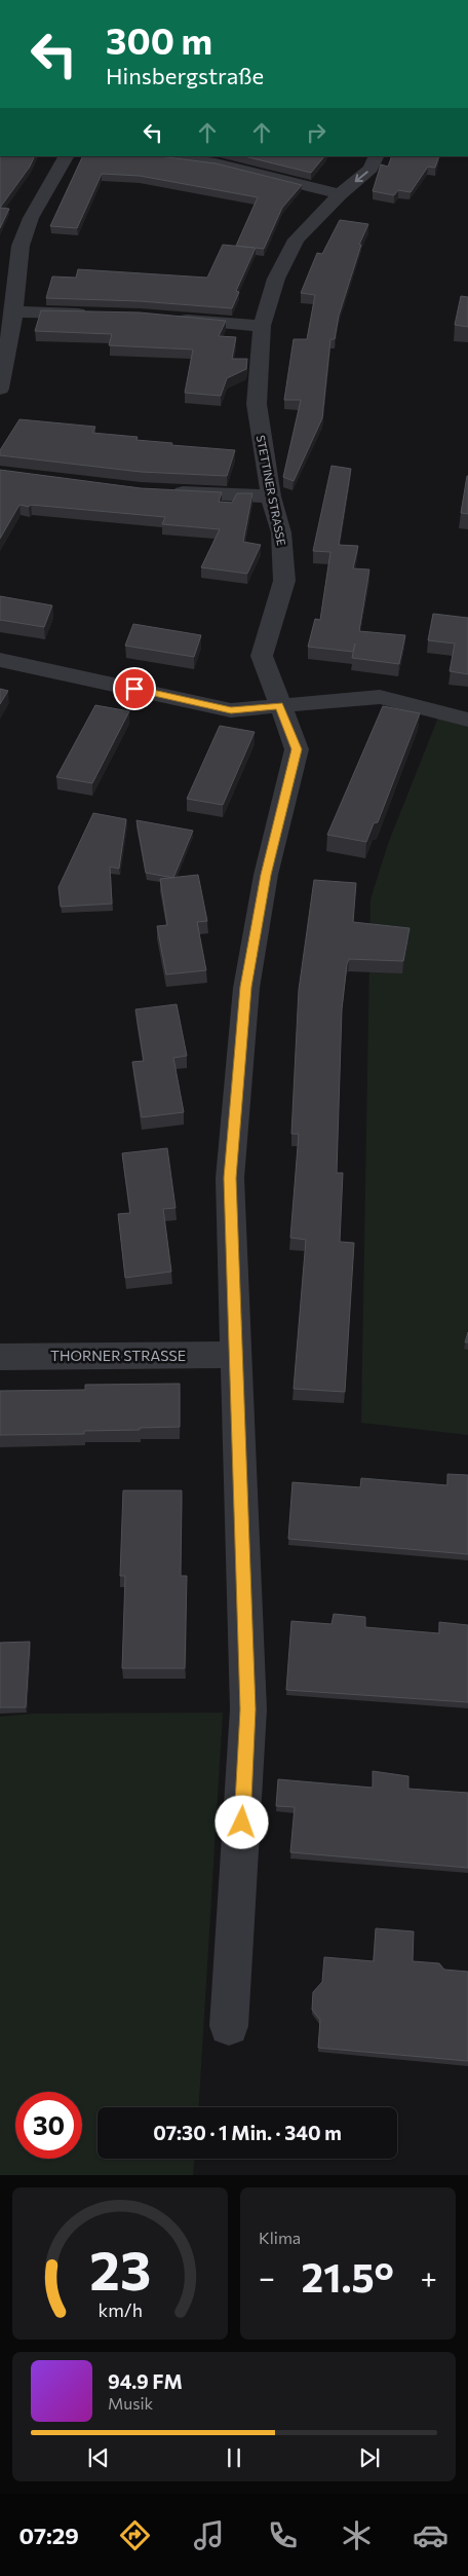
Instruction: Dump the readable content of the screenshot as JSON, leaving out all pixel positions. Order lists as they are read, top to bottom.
{
  "streets": {
    "street": ["STETTINER STRASSE", "THORNER STRASSE"]
  },
  "crossings": [
    ["STETTINER STRASSE", "THORNER STRASSE"]
  ],
  "page": {
    "turn": ["300 m", "Hinsbergstraße"],
    "limit": "30",
    "trip": "07:30 · 1 Min. · 340 m",
    "tile": "Klima",
    "heat": ["−", "21.5°", "+"],
    "song": ["94.9 FM", "Musik"],
    "tabs": "07:29",
    "gauge": ["23", "km/h"]
  }
}
